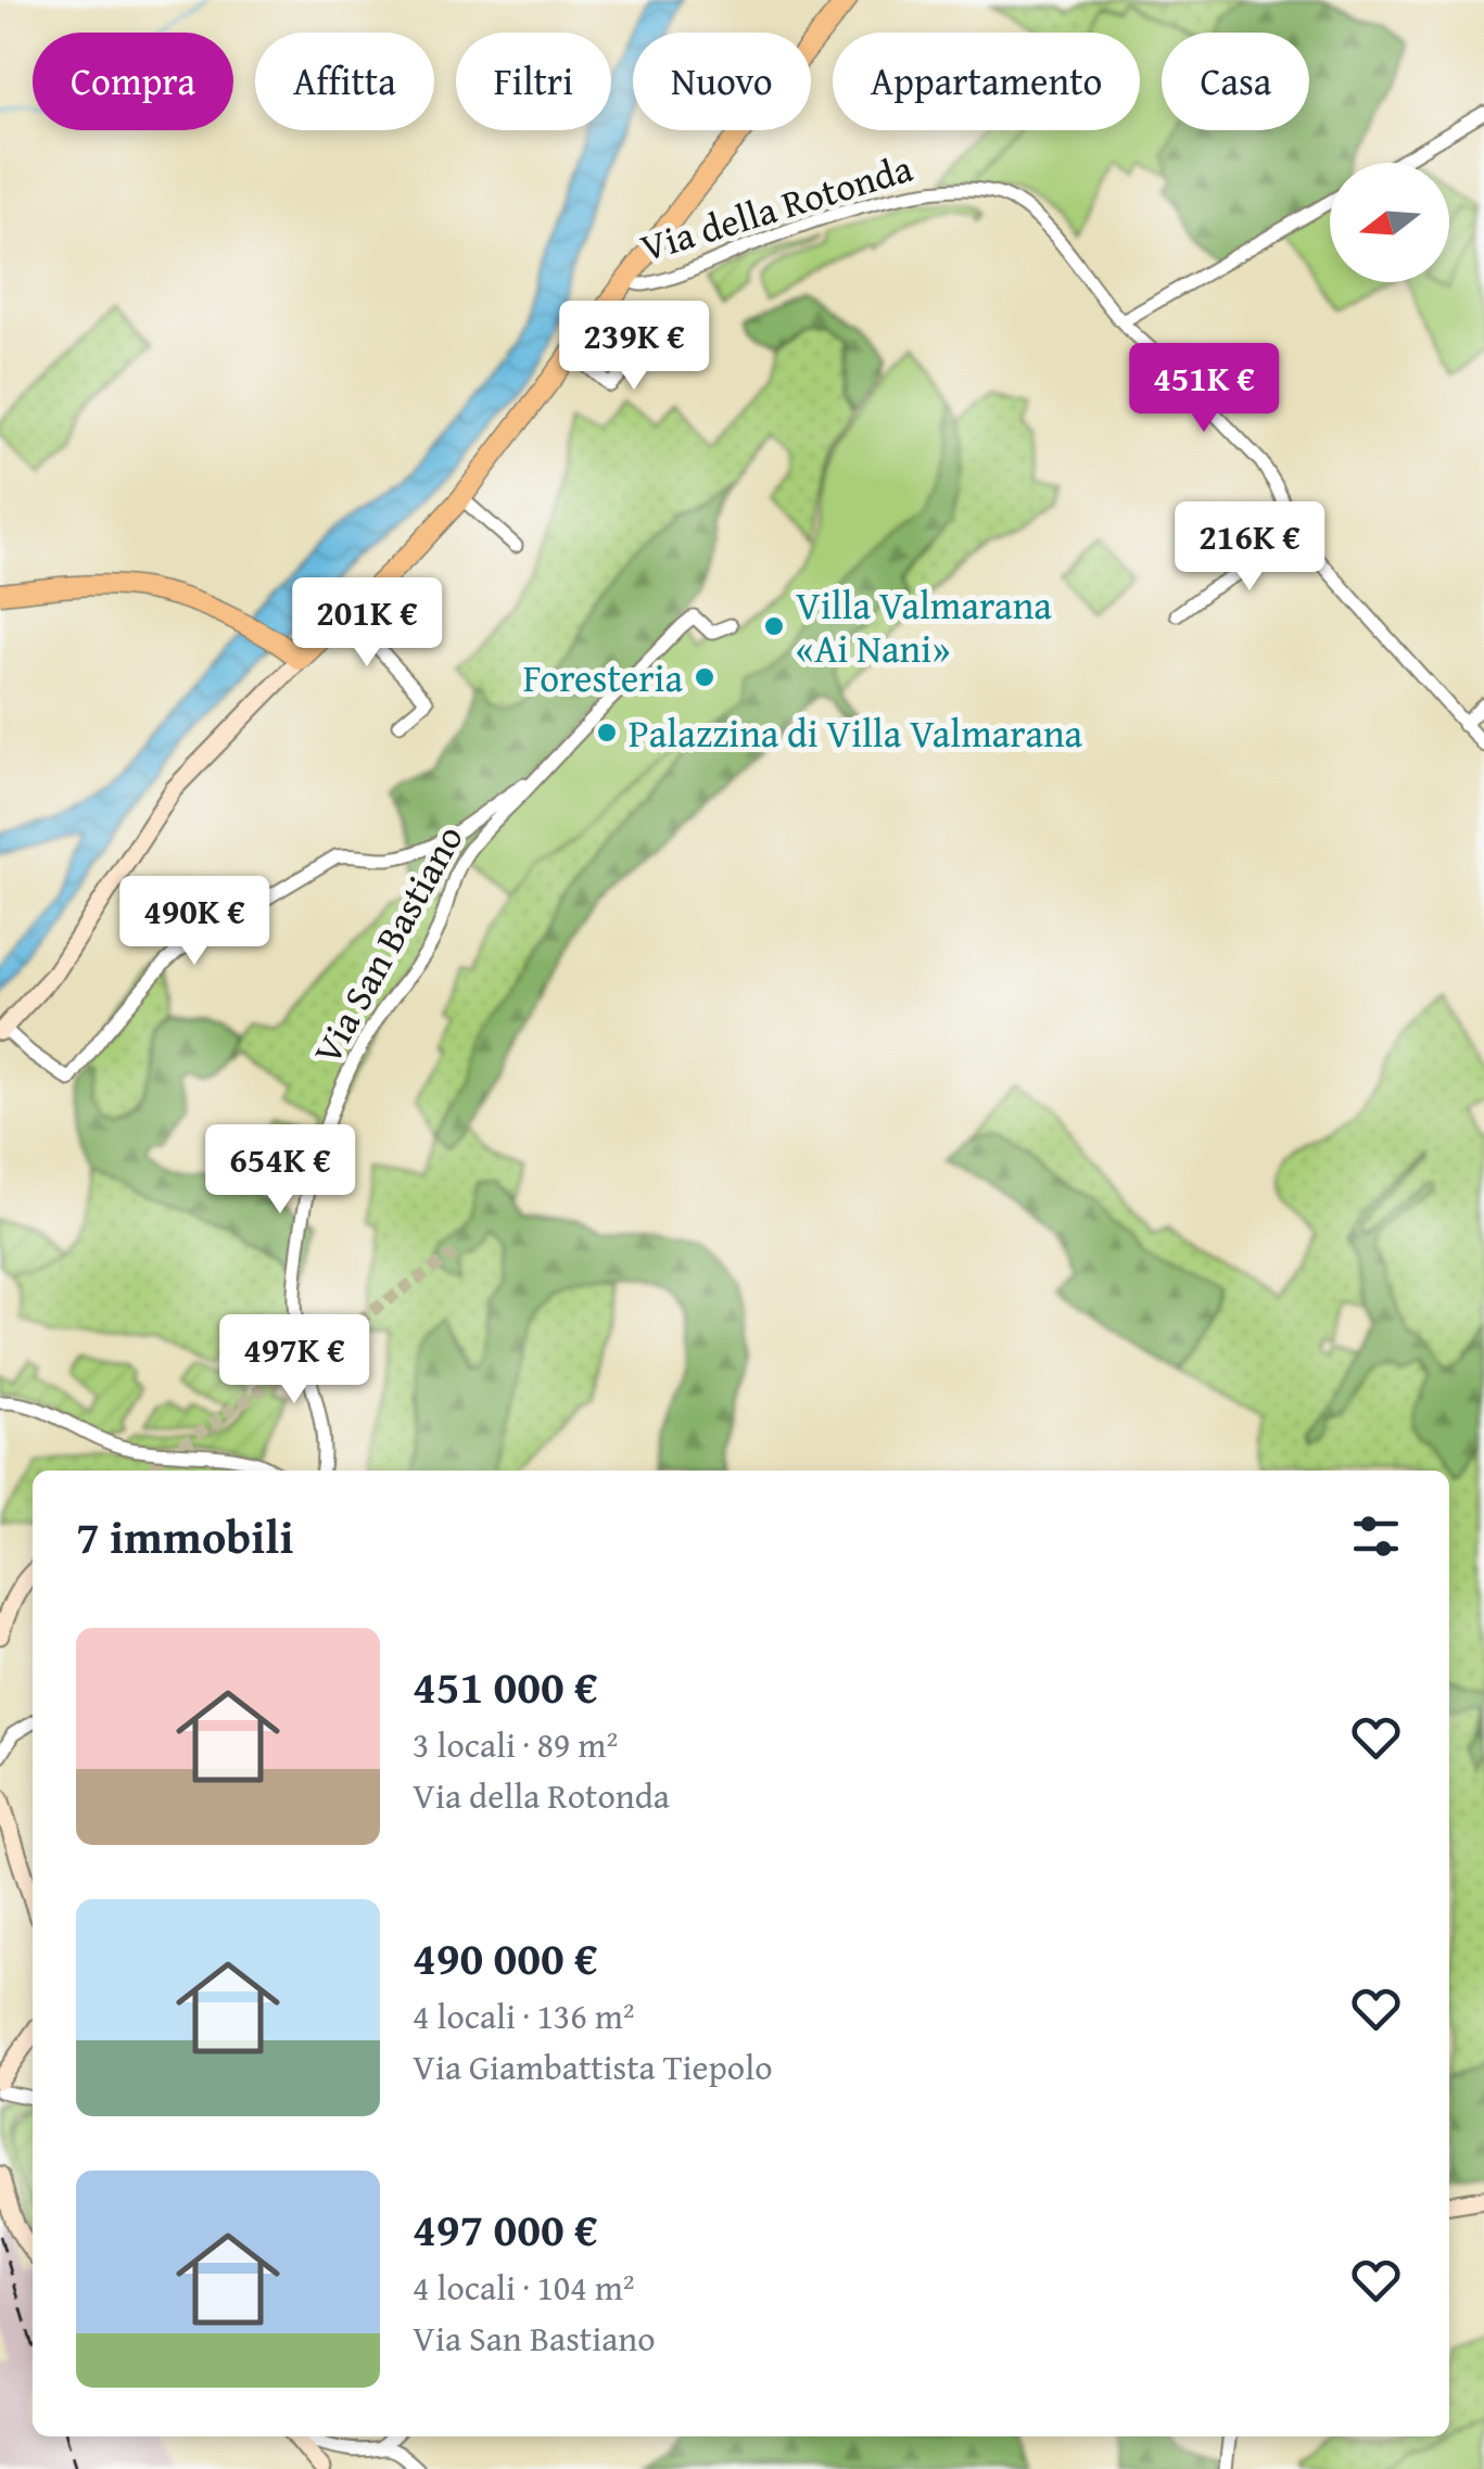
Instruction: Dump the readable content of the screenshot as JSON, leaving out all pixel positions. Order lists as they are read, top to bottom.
{
  "streets": {
    "street": ["Via della Rotonda", "Via San Bastiano"]
  },
  "places": ["Villa Valmarana «Ai Nani»", "Foresteria", "Palazzina di Villa Valmarana"],
  "north": "left",
  "page": {
    "chip": [
      "Compra",
      "Affitta",
      "Filtri",
      "Nuovo",
      "Appartamento",
      "Casa"
    ],
    "price": [
      "239K €",
      "451K €",
      "216K €",
      "201K €",
      "490K €",
      "654K €",
      "497K €"
    ],
    "heading": "7 immobili",
    "list": [
      {
        "name": "451 000 €",
        "note": "3 locali · 89 m² · Via della Rotonda"
      },
      {
        "name": "490 000 €",
        "note": "4 locali · 136 m² · Via Giambattista Tiepolo"
      },
      {
        "name": "497 000 €",
        "note": "4 locali · 104 m² · Via San Bastiano"
      }
    ]
  }
}
